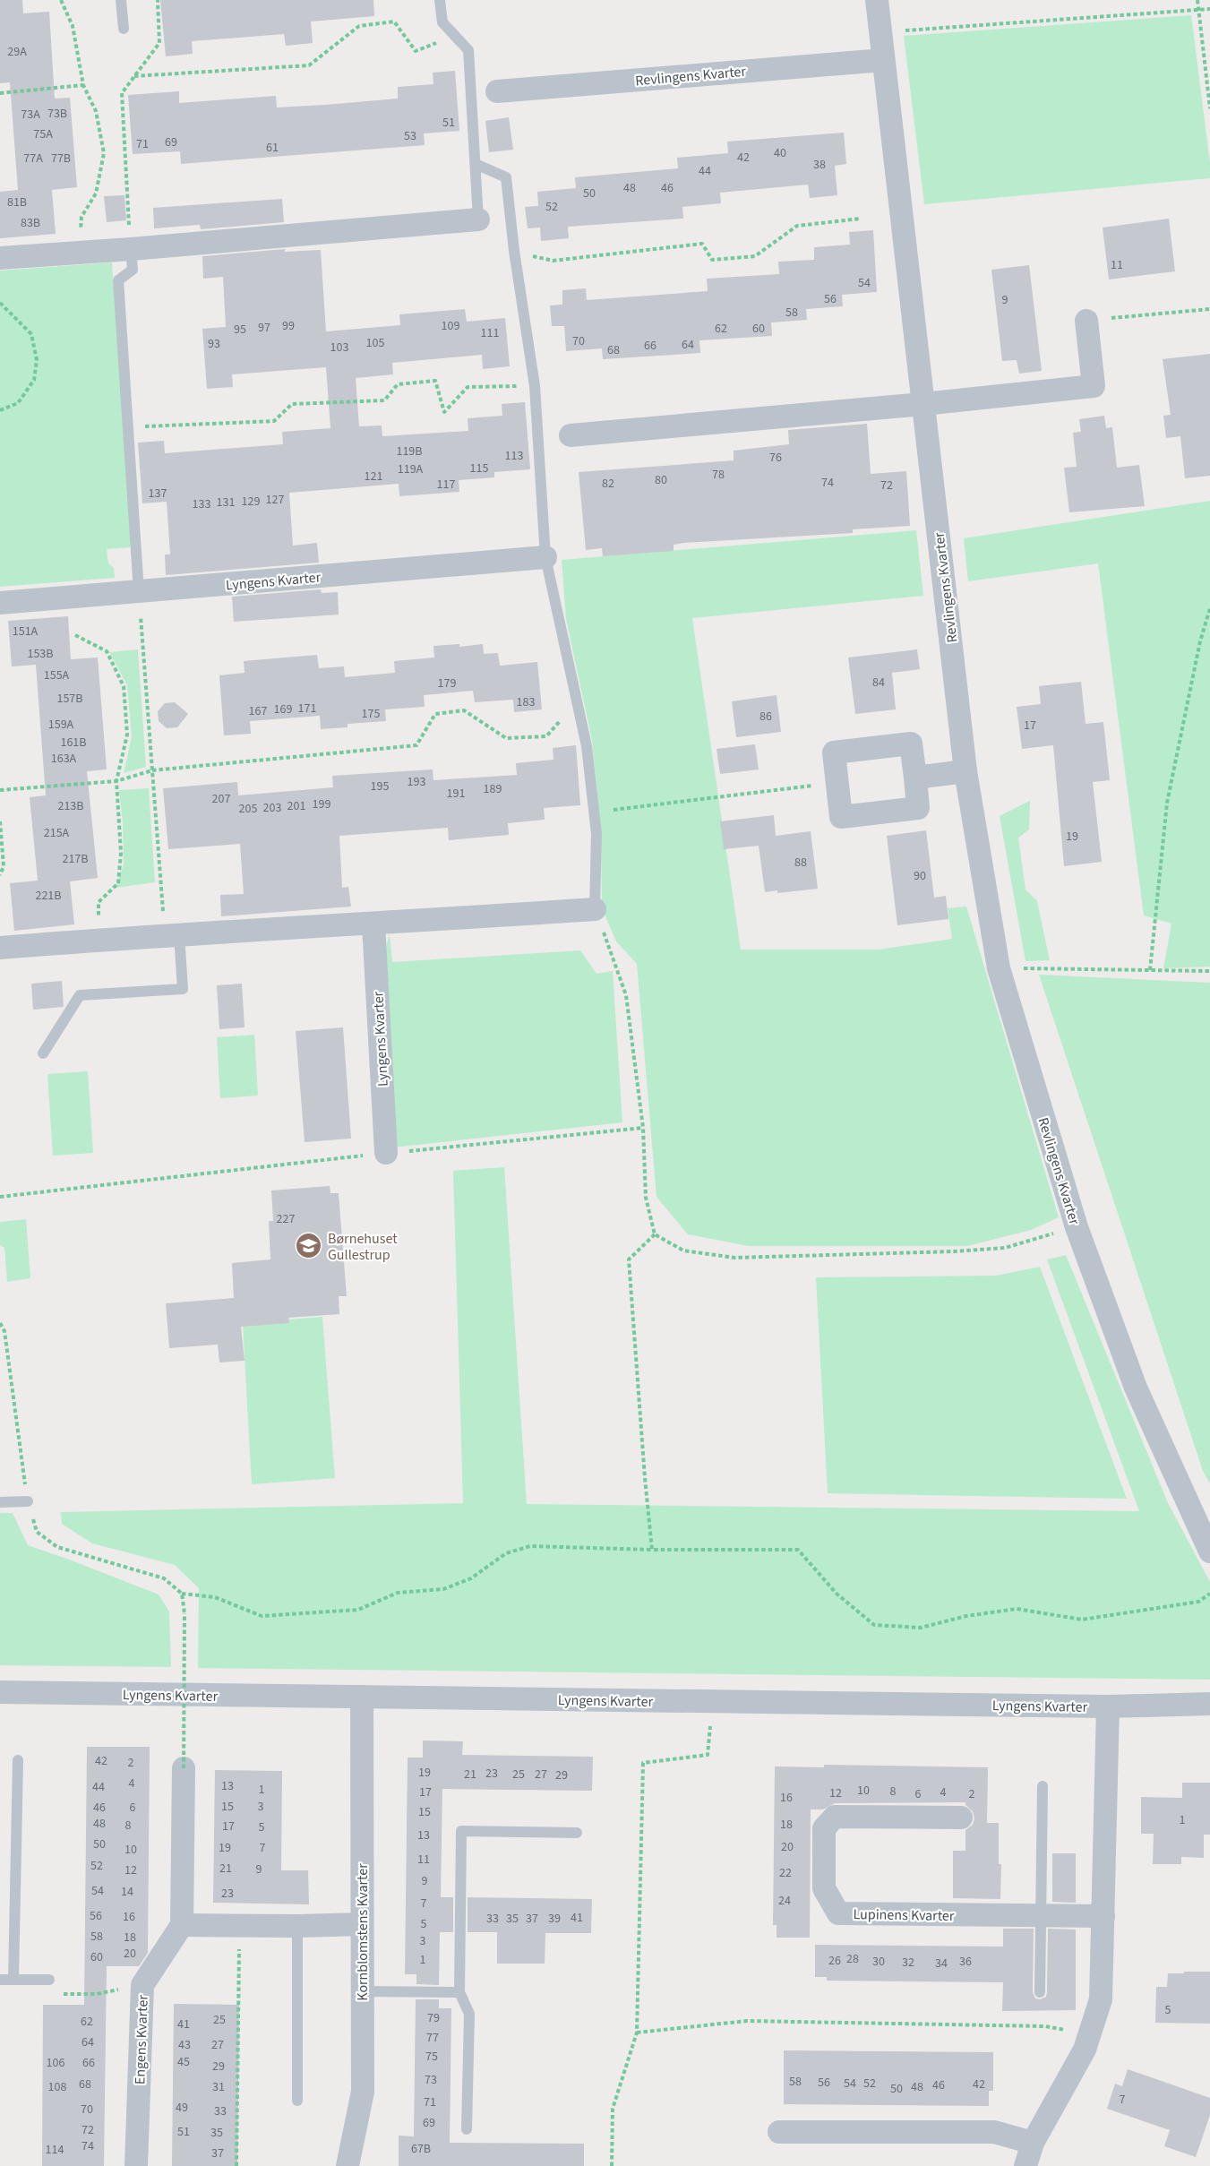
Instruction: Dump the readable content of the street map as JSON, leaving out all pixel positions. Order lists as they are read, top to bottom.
{
  "streets": {
    "street": [
      "Revlingens Kvarter",
      "Lyngens Kvarter",
      "Lupinens Kvarter",
      "Kornblomstens Kvarter",
      "Engens Kvarter"
    ]
  },
  "crossings": [
    ["Lyngens Kvarter", "Kornblomstens Kvarter"]
  ],
  "places": {
    "school or university": ["Børnehuset Gullestrup"]
  },
  "house_numbers": [
    "29A",
    "73B",
    "73A",
    "51",
    "75A",
    "53",
    "69",
    "71",
    "61",
    "40",
    "42",
    "77A",
    "77B",
    "38",
    "44",
    "48",
    "46",
    "50",
    "81B",
    "52",
    "83B",
    "11",
    "54",
    "56",
    "9",
    "58",
    "99",
    "109",
    "97",
    "62",
    "60",
    "95",
    "111",
    "70",
    "105",
    "93",
    "64",
    "66",
    "103",
    "68",
    "119B",
    "113",
    "76",
    "115",
    "119A",
    "78",
    "121",
    "80",
    "74",
    "82",
    "117",
    "72",
    "137",
    "127",
    "129",
    "131",
    "133",
    "151A",
    "153B",
    "155A",
    "84",
    "179",
    "157B",
    "183",
    "171",
    "169",
    "167",
    "175",
    "86",
    "159A",
    "17",
    "161B",
    "163A",
    "193",
    "195",
    "189",
    "191",
    "207",
    "199",
    "213B",
    "201",
    "203",
    "205",
    "215A",
    "19",
    "217B",
    "88",
    "90",
    "221B",
    "227",
    "42",
    "2",
    "19",
    "23",
    "21",
    "25",
    "27",
    "29",
    "4",
    "13",
    "44",
    "1",
    "10",
    "8",
    "17",
    "4",
    "12",
    "6",
    "2",
    "16",
    "15",
    "3",
    "46",
    "6",
    "15",
    "1",
    "48",
    "18",
    "8",
    "17",
    "5",
    "13",
    "50",
    "20",
    "19",
    "7",
    "10",
    "11",
    "52",
    "21",
    "9",
    "12",
    "22",
    "9",
    "54",
    "14",
    "23",
    "24",
    "7",
    "56",
    "16",
    "41",
    "33",
    "35",
    "37",
    "39",
    "5",
    "58",
    "18",
    "3",
    "20",
    "60",
    "28",
    "1",
    "26",
    "30",
    "36",
    "32",
    "34",
    "5",
    "79",
    "25",
    "62",
    "41",
    "77",
    "64",
    "43",
    "27",
    "75",
    "45",
    "106",
    "66",
    "29",
    "73",
    "58",
    "56",
    "54",
    "52",
    "68",
    "42",
    "46",
    "108",
    "31",
    "48",
    "50",
    "7",
    "71",
    "49",
    "70",
    "33",
    "69",
    "72",
    "51",
    "35",
    "74",
    "67B",
    "114",
    "37"
  ]
}
